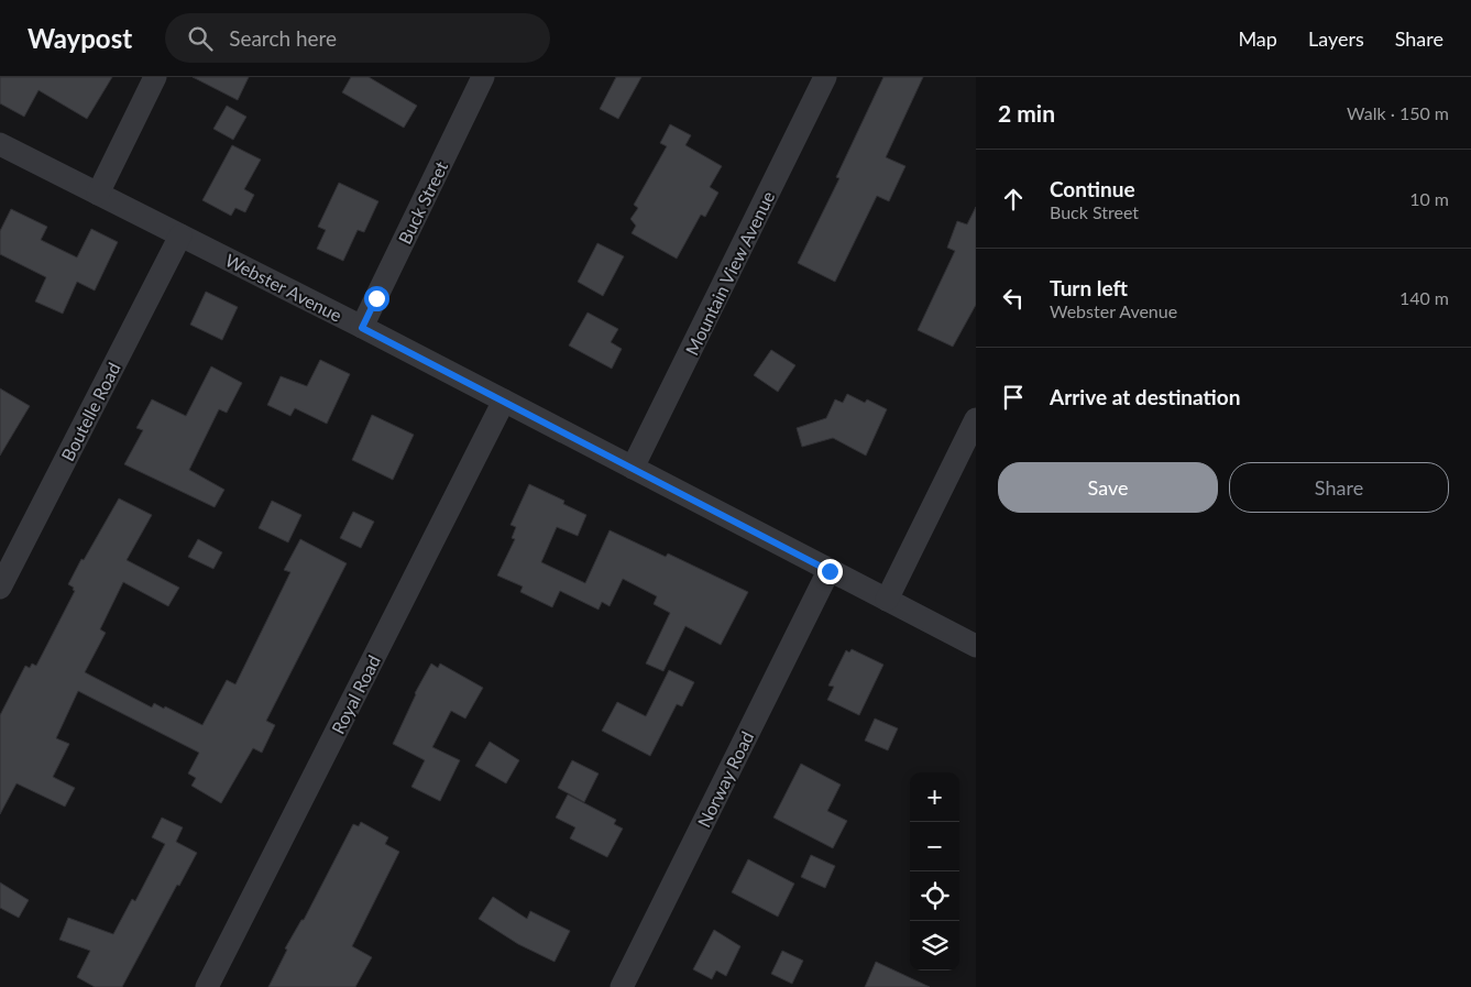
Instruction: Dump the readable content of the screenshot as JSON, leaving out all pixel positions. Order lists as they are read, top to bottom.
{
  "streets": {
    "street": [
      "Buck Street",
      "Mountain View Avenue",
      "Webster Avenue",
      "Boutelle Road",
      "Royal Road",
      "Norway Road"
    ]
  },
  "crossings": [
    ["Buck Street", "Webster Avenue"],
    ["Mountain View Avenue", "Webster Avenue"],
    ["Webster Avenue", "Boutelle Road"],
    ["Webster Avenue", "Royal Road"],
    ["Webster Avenue", "Norway Road"]
  ],
  "page": {
    "header": "Waypost",
    "search": "Search here",
    "nav": ["Map", "Layers", "Share"],
    "heading": ["2 min", "Walk · 150 m"],
    "list": [
      ["Continue", "Buck Street", "10 m"],
      ["Turn left", "Webster Avenue", "140 m"],
      "Arrive at destination"
    ],
    "buttons": ["Save", "Share"],
    "map_buttons": ["+", "−"]
  }
}
